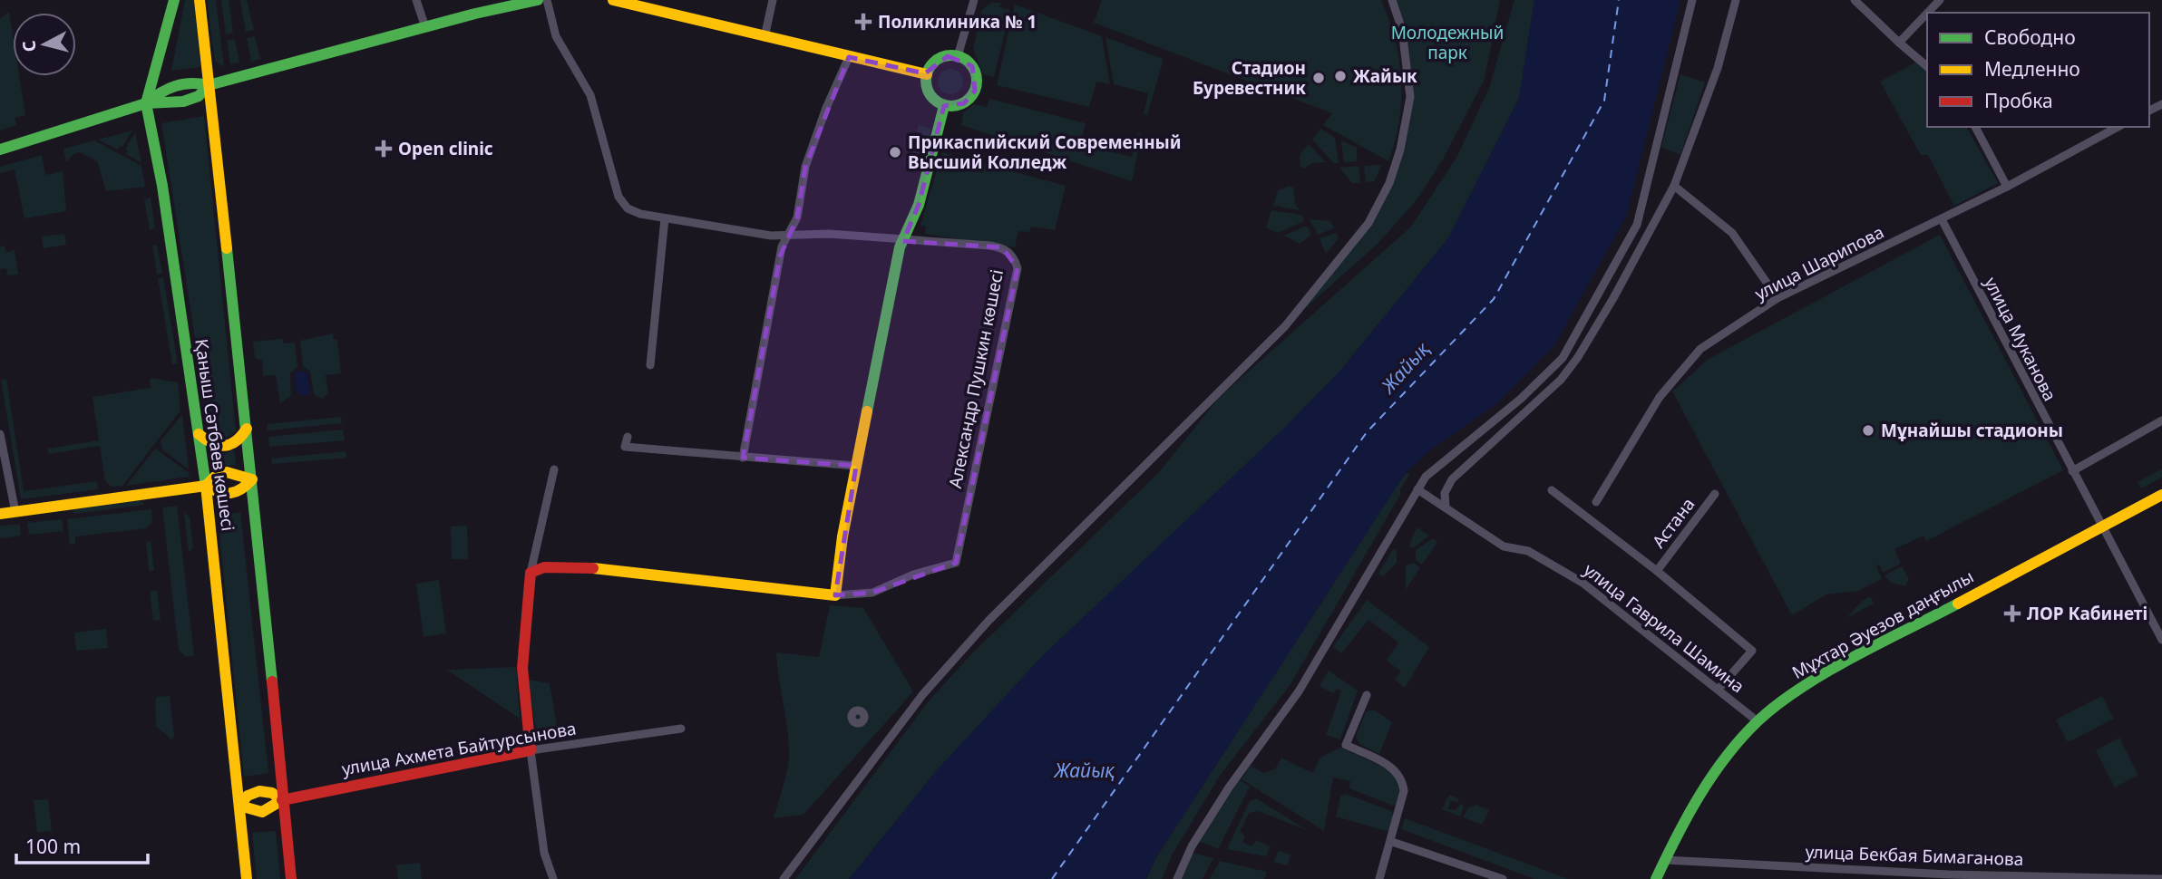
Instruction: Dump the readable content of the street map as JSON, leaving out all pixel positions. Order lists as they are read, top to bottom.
{
  "streets": {
    "main road": ["Қаныш Сәтбаев көшесі", "Мұхтар Әуезов даңғылы", "улица Ахмета Байтурсынова"],
    "street": [
      "улица Шарипова",
      "улица Муканова",
      "Александр Пушкин көшесі",
      "Астана",
      "улица Гаврила Шамина",
      "улица Бекбая Бимаганова"
    ]
  },
  "crossings": [
    ["улица Шарипова", "улица Муканова"],
    ["улица Муканова", "Мұхтар Әуезов даңғылы"],
    ["Қаныш Сәтбаев көшесі", "улица Ахмета Байтурсынова"],
    ["Мұхтар Әуезов даңғылы", "улица Гаврила Шамина"],
    ["Мұхтар Әуезов даңғылы", "улица Бекбая Бимаганова"]
  ],
  "water": ["Жайық"],
  "parks": ["Молодежный парк"],
  "places": {
    "health": ["Поликлиника № 1", "Open clinic", "ЛОР Кабинетi"],
    "other": [
      "Жайык",
      "Стадион Буревестник",
      "Прикаспийский Современный Высший Колледж",
      "Мұнайшы стадионы"
    ]
  },
  "legend": ["Свободно", "Медленно", "Пробка"],
  "scale_bar": "100 m",
  "north": "left"
}
